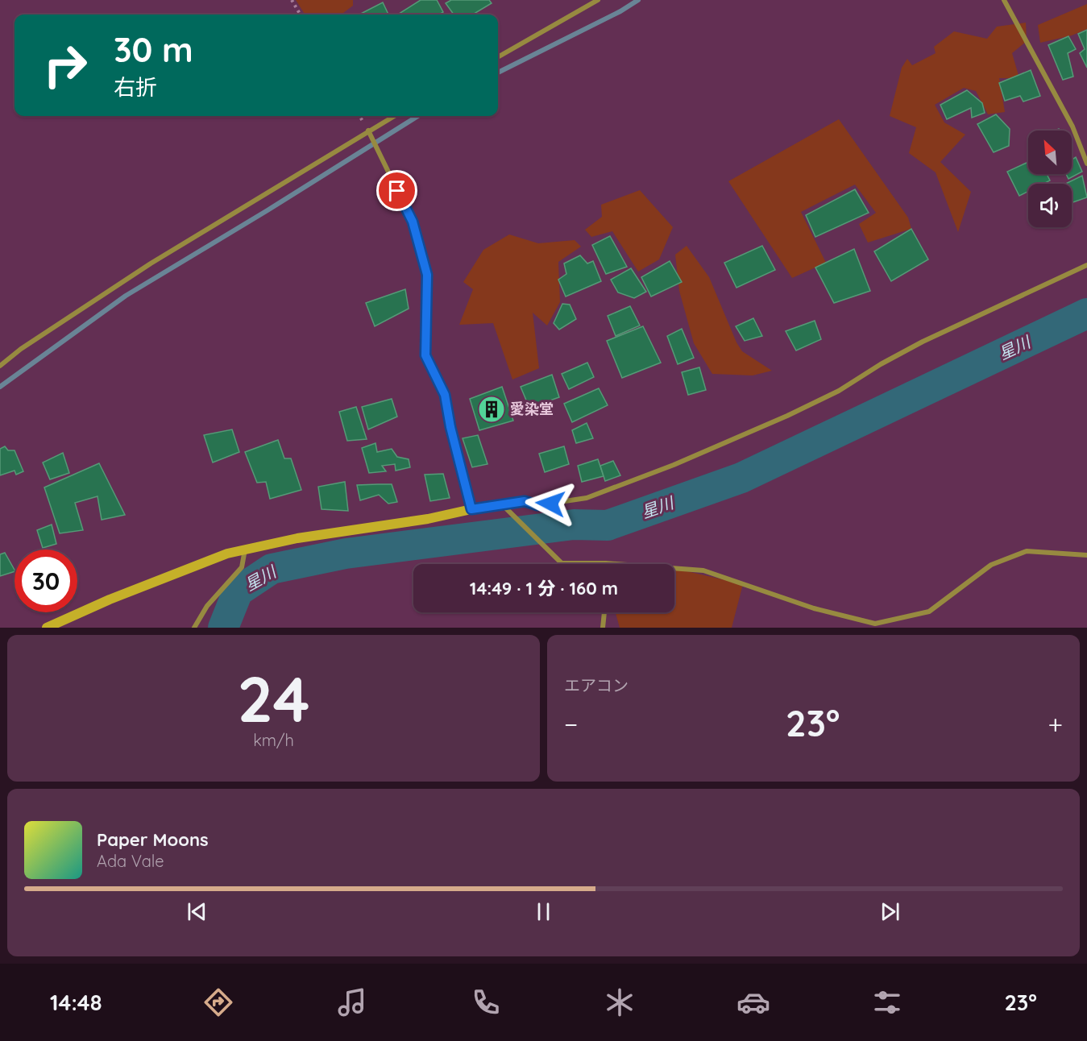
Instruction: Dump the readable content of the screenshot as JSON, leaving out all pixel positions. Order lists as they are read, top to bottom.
{
  "water": ["星川"],
  "places": {
    "building": ["愛染堂"]
  },
  "north": "top left",
  "page": {
    "turn": ["30 m", "右折"],
    "limit": "30",
    "trip": "14:49 · 1 分 · 160 m",
    "tile": [
      ["24", "km/h"],
      "エアコン"
    ],
    "heat": ["−", "23°", "+"],
    "song": ["Paper Moons", "Ada Vale"],
    "tabs": ["14:48", "23°"]
  }
}
